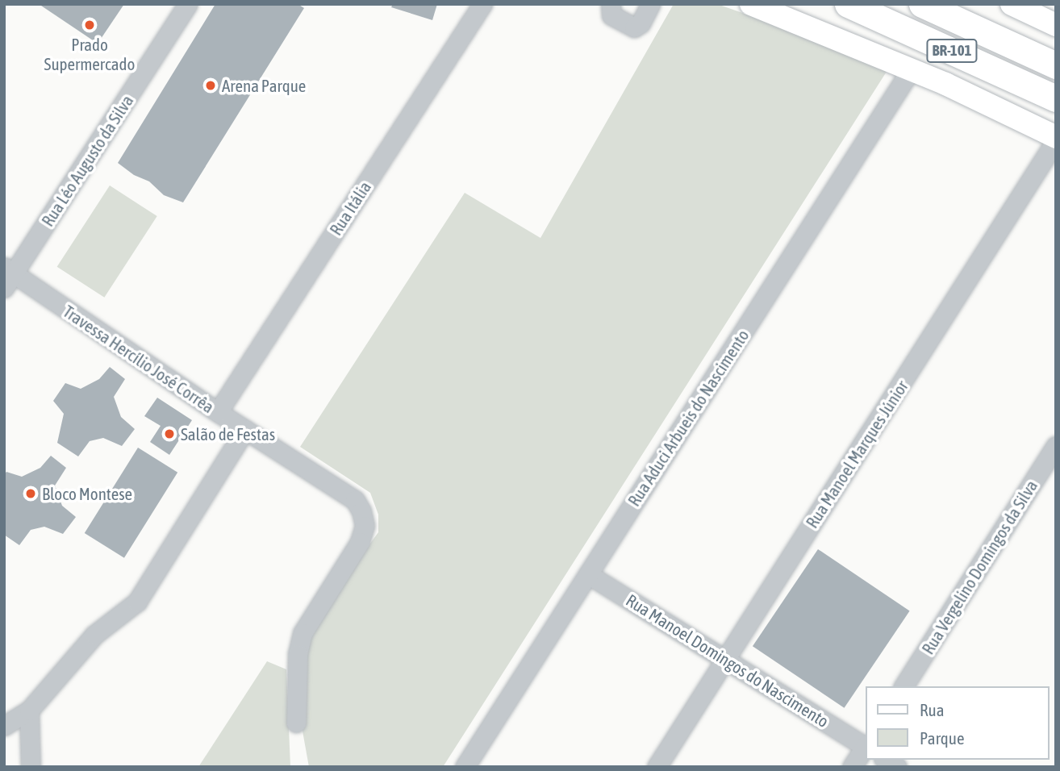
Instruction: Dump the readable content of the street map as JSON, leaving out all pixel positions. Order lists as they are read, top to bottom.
{
  "streets": {
    "highway": ["BR-101"],
    "street": [
      "Rua Léo Augusto da Silva",
      "Rua Itália",
      "Travessa Hercílio José Corrêa",
      "Rua Aduci Arbueis do Nascimento",
      "Rua Manoel Marques Júnior",
      "Rua Vergelino Domingos da Silva",
      "Rua Manoel Domingos do Nascimento"
    ]
  },
  "crossings": [
    ["Rua Léo Augusto da Silva", "Travessa Hercílio José Corrêa"],
    ["Rua Itália", "Travessa Hercílio José Corrêa"],
    ["Rua Aduci Arbueis do Nascimento", "Rua Manoel Domingos do Nascimento"],
    ["Rua Manoel Marques Júnior", "Rua Manoel Domingos do Nascimento"]
  ],
  "places": [
    "Prado Supermercado",
    "Arena Parque",
    "Salão de Festas",
    "Bloco Montese"
  ],
  "legend": ["Rua", "Parque"]
}
